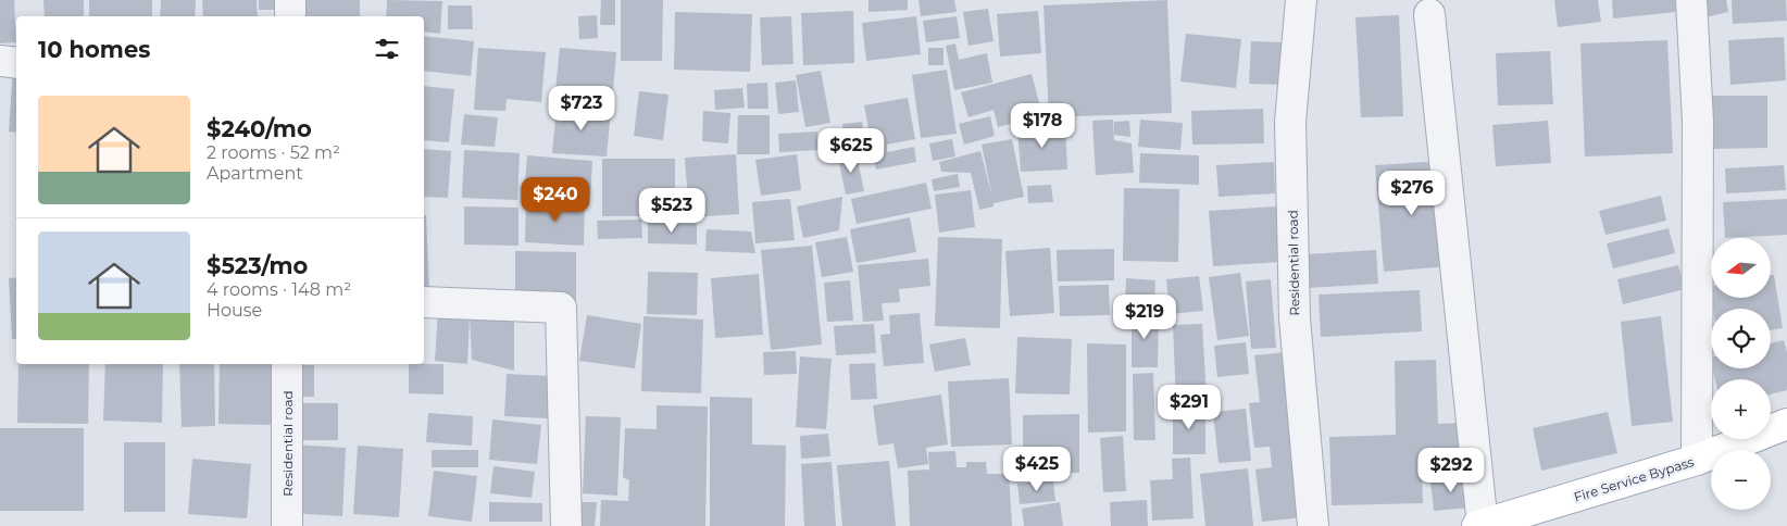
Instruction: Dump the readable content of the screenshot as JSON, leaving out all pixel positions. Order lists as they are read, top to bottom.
{
  "streets": {
    "main road": ["Fire Service Bypass"],
    "street": ["Residential road"]
  },
  "north": "left",
  "page": {
    "heading": "10 homes",
    "list": [
      {
        "name": "$240/mo",
        "note": "2 rooms · 52 m² · Apartment"
      },
      {
        "name": "$523/mo",
        "note": "4 rooms · 148 m² · House"
      }
    ],
    "price": [
      "$723",
      "$178",
      "$625",
      "$276",
      "$240",
      "$523",
      "$219",
      "$291",
      "$425",
      "$292"
    ],
    "map_buttons": ["+", "−"]
  }
}
